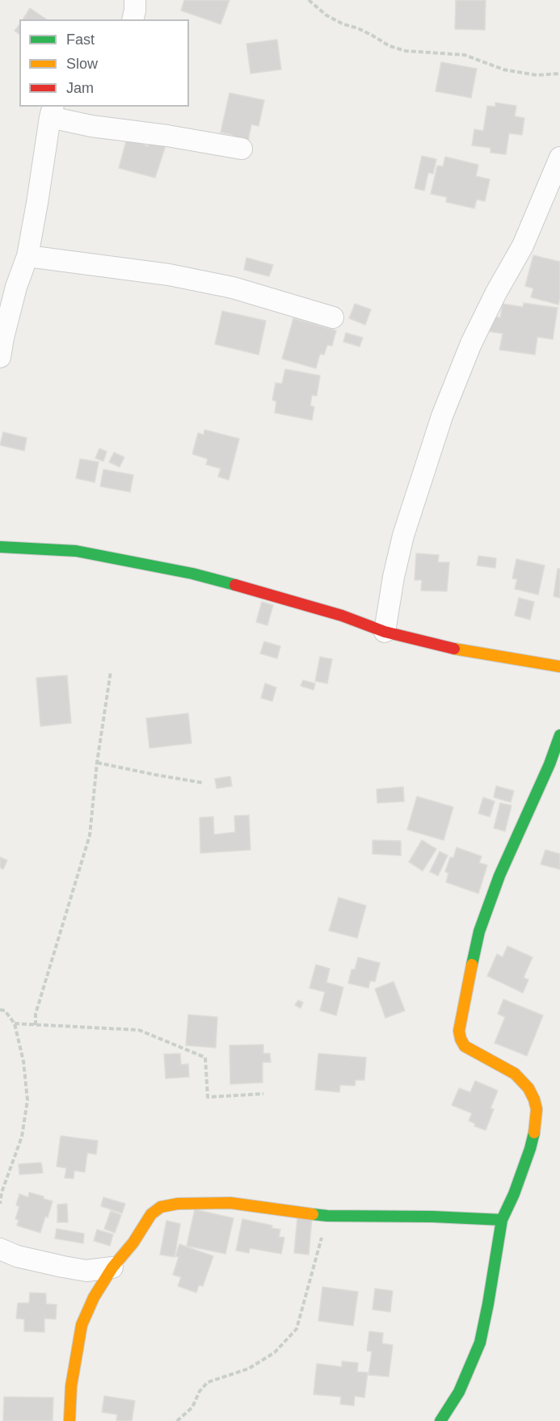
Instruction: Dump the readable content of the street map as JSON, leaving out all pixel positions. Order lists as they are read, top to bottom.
{
  "legend": ["Fast", "Slow", "Jam"]
}
